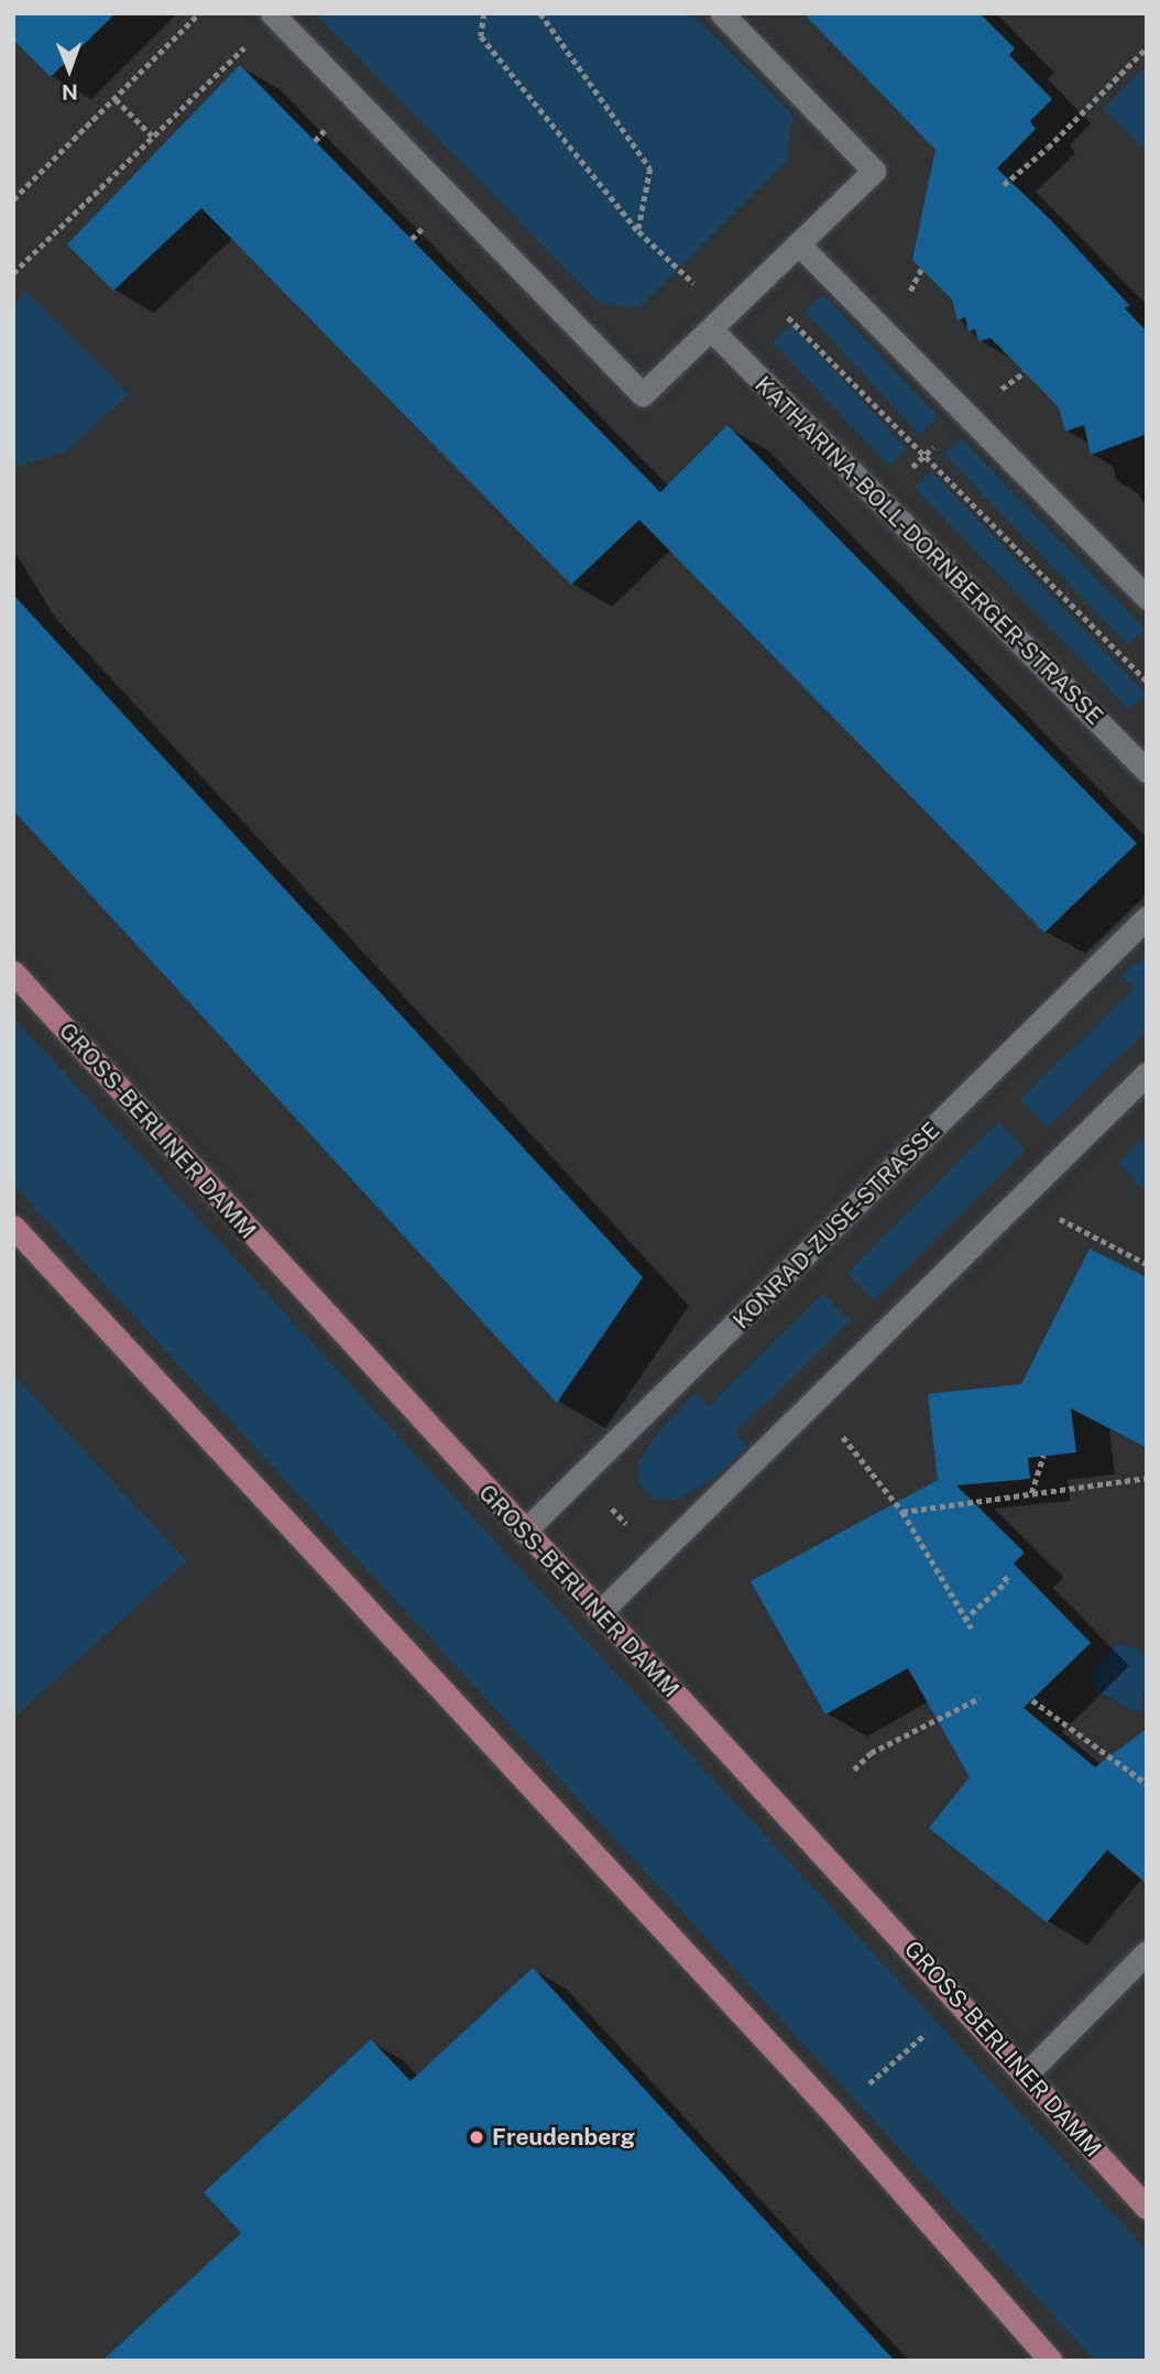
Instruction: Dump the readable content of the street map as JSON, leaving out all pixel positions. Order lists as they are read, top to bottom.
{
  "streets": {
    "main road": ["GROSS-BERLINER DAMM"],
    "street": ["KATHARINA-BOLL-DORNBERGER-STRASSE", "KONRAD-ZUSE-STRASSE"]
  },
  "crossings": [
    ["GROSS-BERLINER DAMM", "KONRAD-ZUSE-STRASSE"]
  ],
  "places": ["Freudenberg"],
  "north": "bottom"
}
